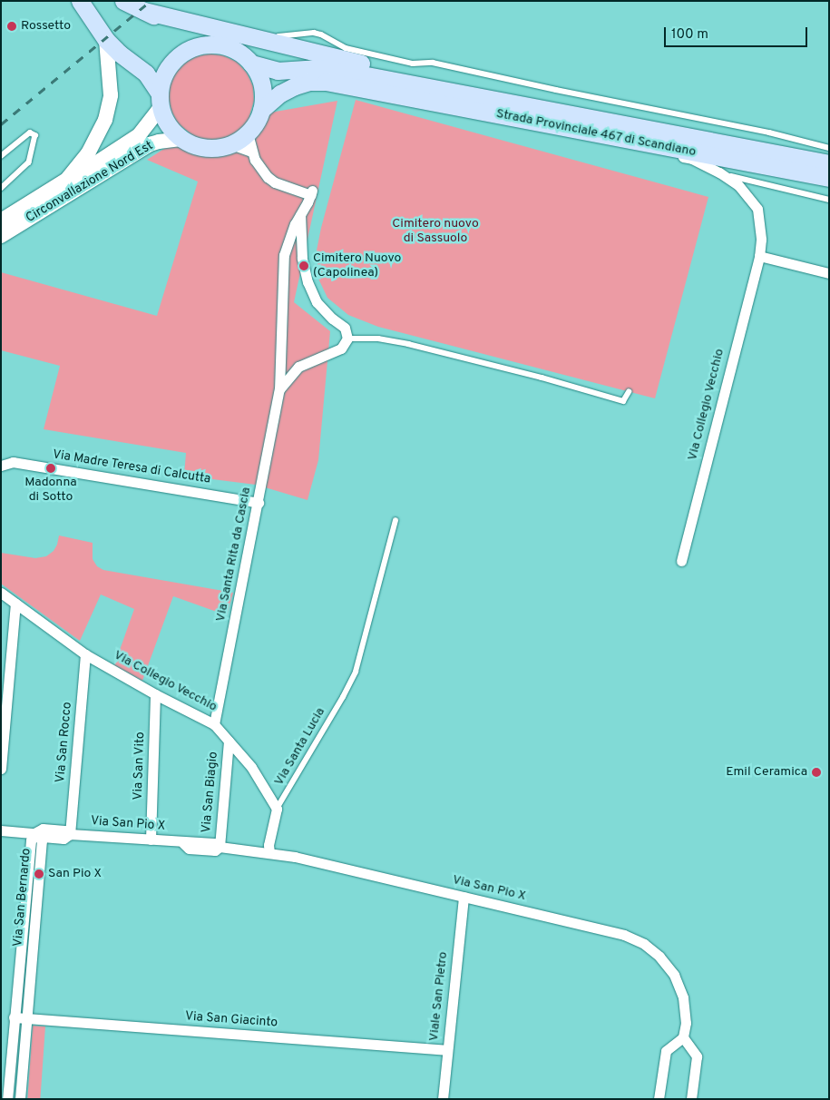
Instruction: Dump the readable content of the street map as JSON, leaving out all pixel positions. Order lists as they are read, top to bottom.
{
  "streets": {
    "main road": ["Strada Provinciale 467 di Scandiano", "Circonvallazione Nord Est"],
    "street": [
      "Via Collegio Vecchio",
      "Via Madre Teresa di Calcutta",
      "Via Santa Rita da Cascia",
      "Via San Rocco",
      "Via San Vito",
      "Via San Biagio",
      "Via San Pio X",
      "Via San Bernardo",
      "Viale San Pietro",
      "Via San Giacinto"
    ],
    "lane": ["Via Santa Lucia"]
  },
  "crossings": [
    ["Strada Provinciale 467 di Scandiano", "Via Collegio Vecchio"],
    ["Circonvallazione Nord Est", "Via Santa Rita da Cascia"],
    ["Via Collegio Vecchio", "Via Santa Rita da Cascia"],
    ["Via Collegio Vecchio", "Via San Rocco"],
    ["Via Collegio Vecchio", "Via Santa Lucia"],
    ["Via Collegio Vecchio", "Via San Vito"],
    ["Via Collegio Vecchio", "Via San Biagio"],
    ["Via Madre Teresa di Calcutta", "Via Santa Rita da Cascia"],
    ["Via San Rocco", "Via San Pio X"],
    ["Via San Vito", "Via San Pio X"],
    ["Via San Biagio", "Via San Pio X"],
    ["Via San Pio X", "Via San Bernardo"],
    ["Via San Pio X", "Viale San Pietro"],
    ["Via San Bernardo", "Via San Giacinto"],
    ["Viale San Pietro", "Via San Giacinto"]
  ],
  "parks": ["Cimitero nuovo di Sassuolo"],
  "places": [
    "Rossetto",
    "Cimitero Nuovo (Capolinea)",
    "Madonna di Sotto",
    "Emil Ceramica",
    "San Pio X"
  ],
  "scale_bar": "100 m"
}
